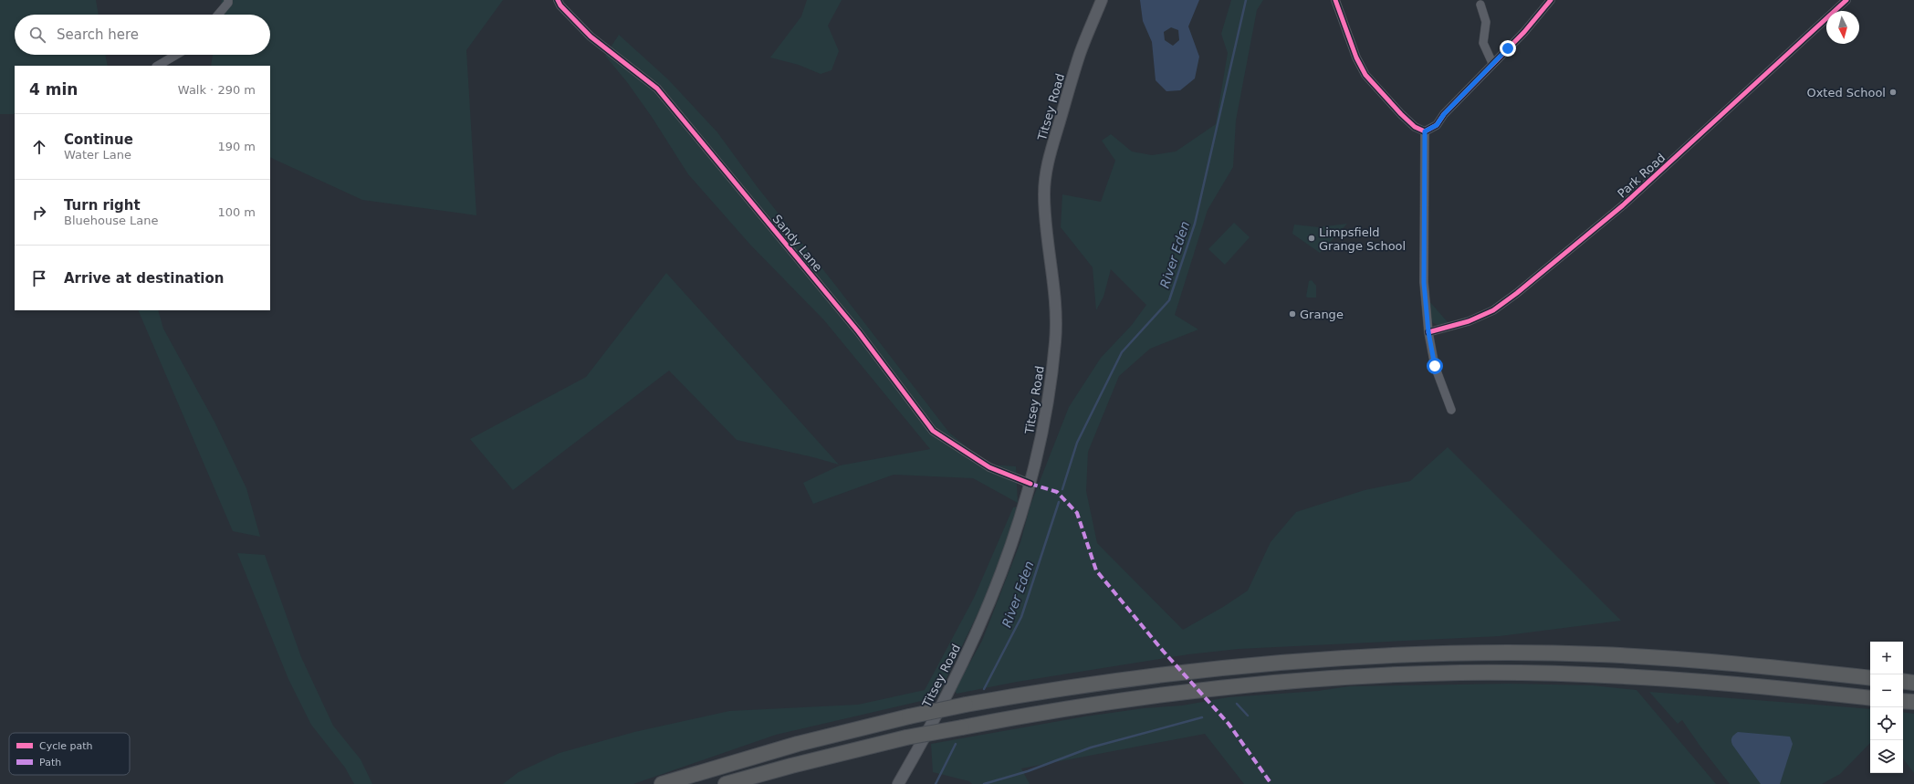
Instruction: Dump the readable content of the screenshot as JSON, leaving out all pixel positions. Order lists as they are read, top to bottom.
{
  "streets": {
    "main road": ["Titsey Road"],
    "street": ["Park Road", "Sandy Lane"]
  },
  "crossings": [
    ["Titsey Road", "Sandy Lane"]
  ],
  "water": ["River Eden"],
  "places": ["Oxted School", "Limpsfield Grange School", "Grange"],
  "legend": ["Cycle path", "Path"],
  "north": "bottom",
  "page": {
    "search": "Search here",
    "heading": ["4 min", "Walk · 290 m"],
    "list": [
      ["Continue", "Water Lane", "190 m"],
      ["Turn right", "Bluehouse Lane", "100 m"],
      "Arrive at destination"
    ],
    "map_buttons": ["+", "−"]
  }
}
